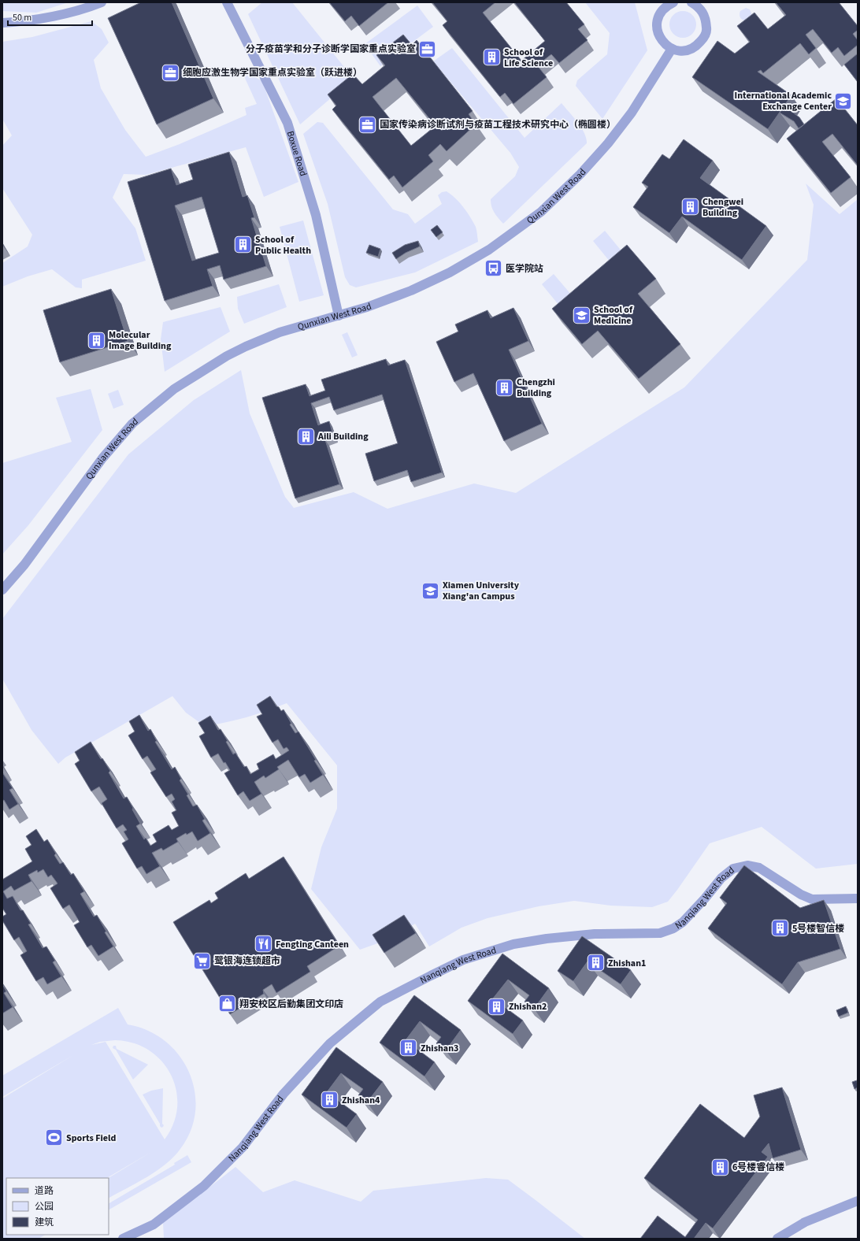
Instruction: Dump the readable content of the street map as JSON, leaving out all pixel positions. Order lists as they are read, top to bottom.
{
  "streets": {
    "street": ["Boxue Road", "Qunxian West Road", "Nanqiang West Road"]
  },
  "crossings": [
    ["Boxue Road", "Qunxian West Road"]
  ],
  "places": {
    "office": ["分子疫苗学和分子诊断学国家重点实验室", "细胞应激生物学国家重点实验室（跃进楼）", "国家传染病诊断试剂与疫苗工程技术研究中心（椭圆楼）"],
    "building": [
      "School of Life Science",
      "Chengwei Building",
      "School of Public Health",
      "Molecular Image Building",
      "Chengzhi Building",
      "Aili Building",
      "5号楼智信楼",
      "Zhishan1",
      "Zhishan2",
      "Zhishan3",
      "Zhishan4",
      "6号楼睿信楼"
    ],
    "school or university": ["International Academic Exchange Center", "School of Medicine", "Xiamen University Xiang'an Campus"],
    "bus stop": ["医学院站"],
    "restaurant": ["Fengting Canteen"],
    "supermarket": ["鹭银海连锁超市"],
    "shop": ["翔安校区后勤集团文印店"],
    "sports": ["Sports Field"]
  },
  "legend": ["道路", "公园", "建筑"],
  "scale_bar": "50 m"
}
